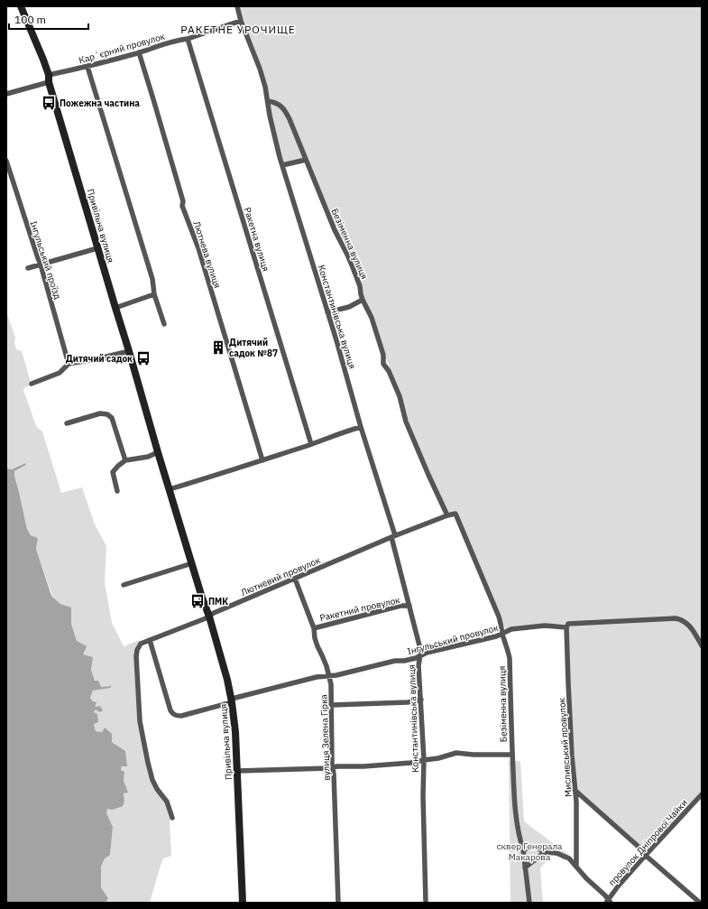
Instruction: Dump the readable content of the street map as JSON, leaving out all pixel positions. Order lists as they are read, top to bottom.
{
  "streets": {
    "street": [
      "Карʼєрний провулок",
      "Привільна вулиця",
      "Ракетна вулиця",
      "Безіменна вулиця",
      "Лютнева вулиця",
      "Інгульський проїзд",
      "Константинівська вулиця",
      "Лютневий провулок",
      "Ракетний провулок",
      "Інгульський провулок",
      "вулиця Зелена Гірка",
      "Мисливський провулок",
      "провулок Дніпрової Чайки"
    ]
  },
  "crossings": [
    ["Карʼєрний провулок", "Привільна вулиця"],
    ["Карʼєрний провулок", "Ракетна вулиця"],
    ["Карʼєрний провулок", "Лютнева вулиця"],
    ["Привільна вулиця", "Лютневий провулок"],
    ["Привільна вулиця", "Інгульський провулок"],
    ["Безіменна вулиця", "Константинівська вулиця"],
    ["Безіменна вулиця", "Лютневий провулок"],
    ["Безіменна вулиця", "Інгульський провулок"],
    ["Константинівська вулиця", "Лютневий провулок"],
    ["Константинівська вулиця", "Ракетний провулок"],
    ["Константинівська вулиця", "Інгульський провулок"],
    ["Лютневий провулок", "Інгульський провулок"],
    ["Лютневий провулок", "вулиця Зелена Гірка"],
    ["Ракетний провулок", "вулиця Зелена Гірка"],
    ["Інгульський провулок", "вулиця Зелена Гірка"],
    ["Інгульський провулок", "Мисливський провулок"]
  ],
  "districts": ["РАКЕТНЕ УРОЧИЩЕ"],
  "parks": ["сквер Генерала Макарова"],
  "places": {
    "bus stop": ["Пожежна частина", "Дитячий садок", "ПМК"],
    "building": ["Дитячий садок №87"]
  },
  "scale_bar": "100 m"
}
